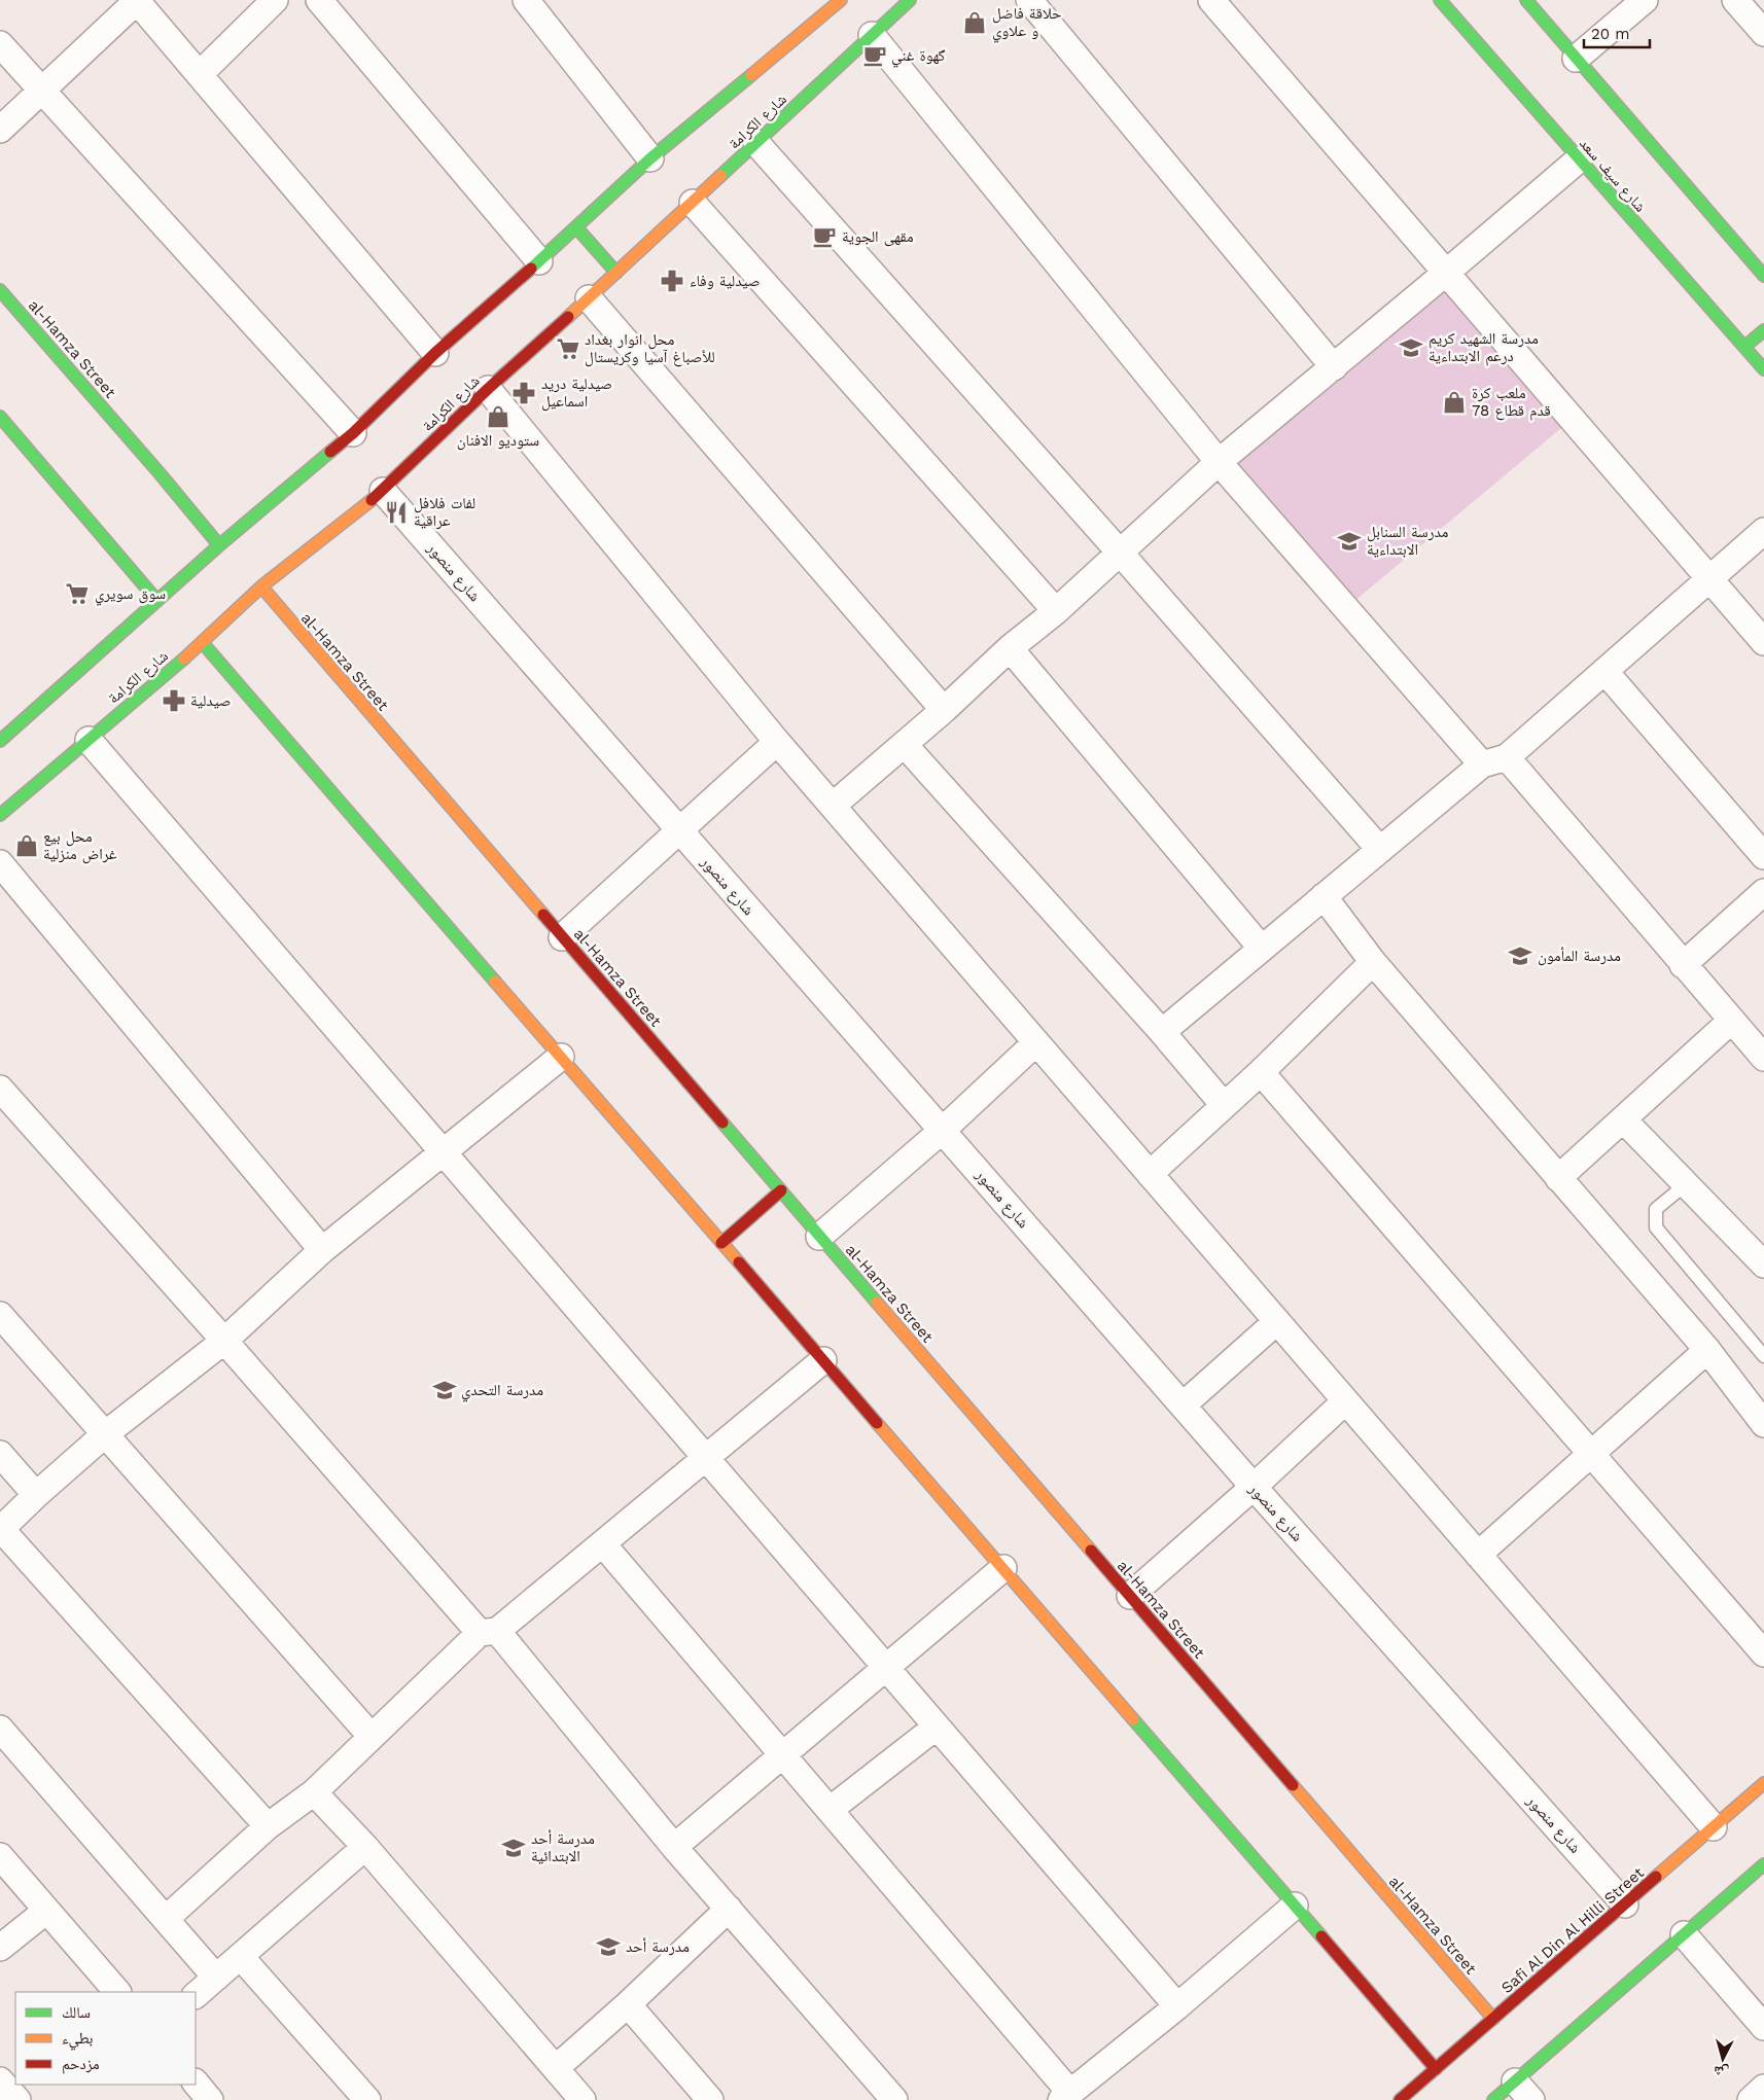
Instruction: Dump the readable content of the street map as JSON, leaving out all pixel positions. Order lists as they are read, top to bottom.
{
  "streets": {
    "street": [
      "شارع الكرامة",
      "شارع سيف سعد",
      "al-Hamza Street",
      "شارع منصور",
      "Safi Al Din Al Hilli Street"
    ]
  },
  "crossings": [
    ["شارع الكرامة", "al-Hamza Street"],
    ["شارع الكرامة", "شارع منصور"],
    ["al-Hamza Street", "Safi Al Din Al Hilli Street"],
    ["شارع منصور", "Safi Al Din Al Hilli Street"]
  ],
  "places": {
    "shop": [
      "حلاقة فاضل و علاوي",
      "ملعب كرة قدم قطاع 78",
      "ستوديو الافنان",
      "محل بيع غراض منزلية"
    ],
    "cafe": ["گهوة غني", "مقهى الجوية"],
    "pharmacy": ["صيدلية وفاء", "صيدلية دريد اسماعيل", "صيدلية"],
    "school or university": [
      "مدرسة الشهيد كريم درعم الابتداءية",
      "مدرسة السنابل الابتداءية",
      "مدرسة المأمون",
      "مدرسة التحدي",
      "مدرسة أحد الابتدائية",
      "مدرسة أحد"
    ],
    "supermarket": ["محل انوار بغداد للأصباغ آسيا وكريستال", "سوق سويري"],
    "restaurant": ["لفات فلافل عراقية"]
  },
  "legend": ["سالك", "بطيء", "مزدحم"],
  "scale_bar": "20 m",
  "north": "bottom"
}
